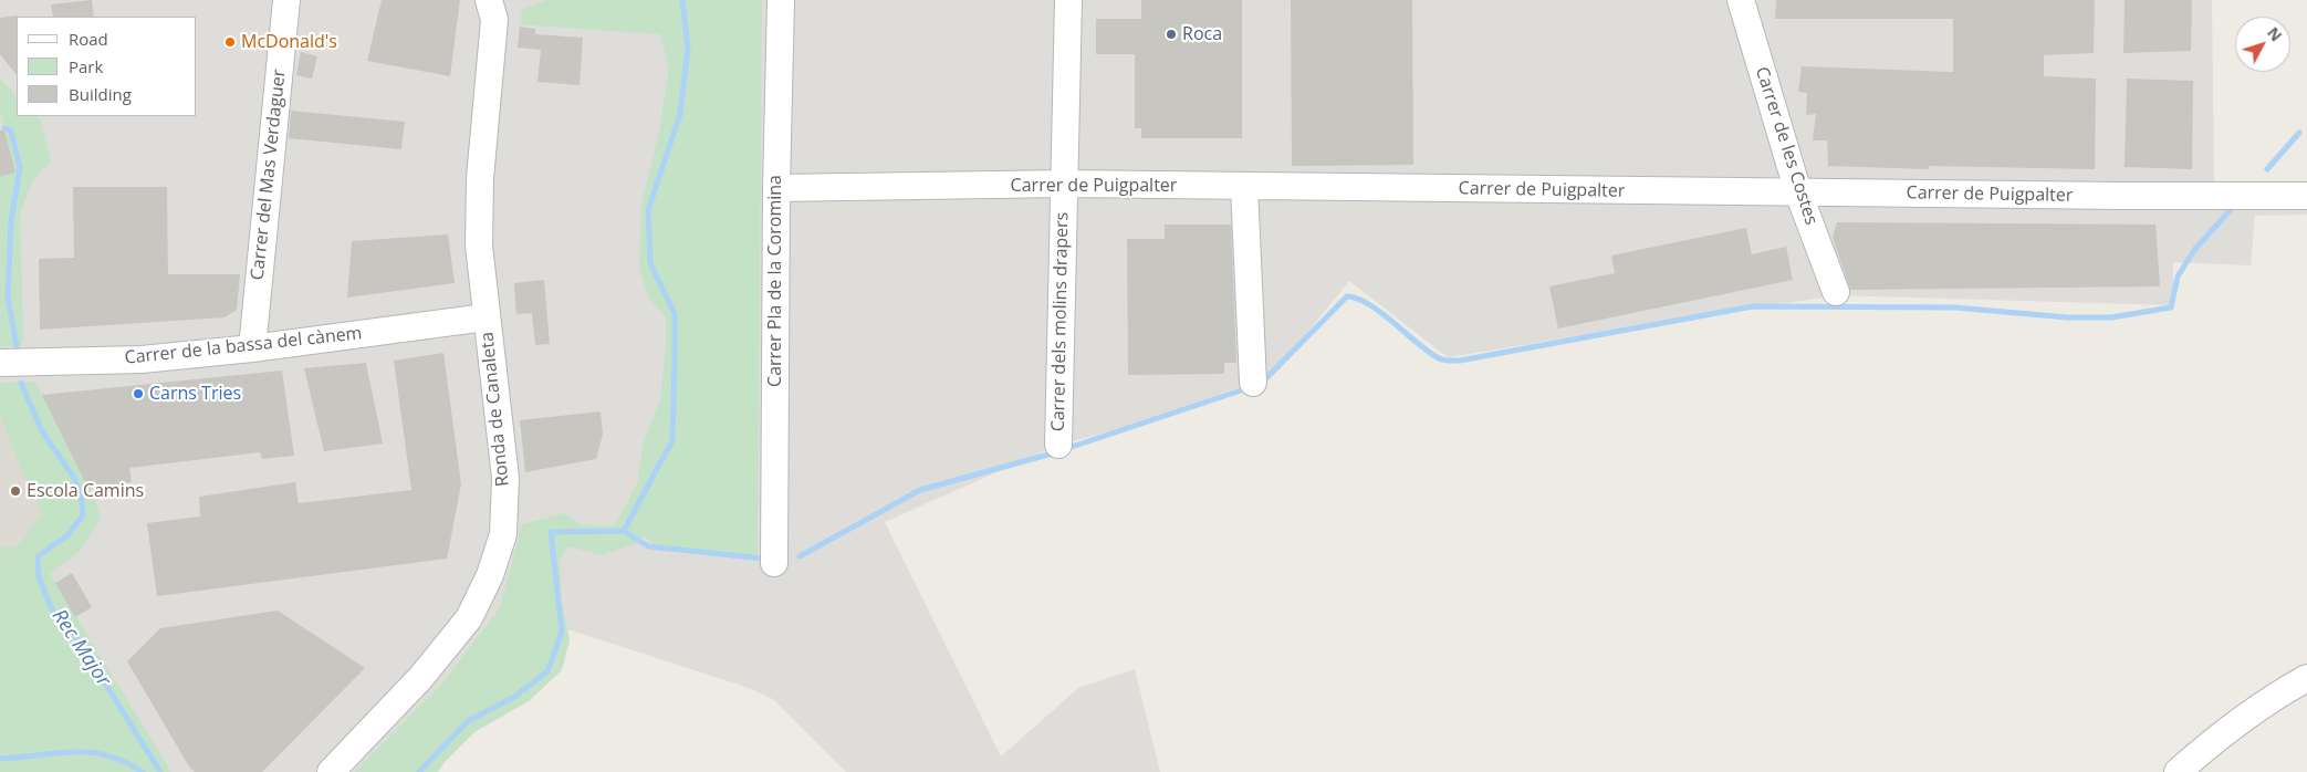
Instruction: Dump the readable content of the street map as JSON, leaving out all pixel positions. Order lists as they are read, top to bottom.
{
  "streets": {
    "street": [
      "Carrer de les Costes",
      "Carrer del Mas Verdaguer",
      "Carrer de Puigpalter",
      "Carrer Pla de la Coromina",
      "Carrer dels molins drapers",
      "Carrer de la bassa del cànem",
      "Ronda de Canaleta"
    ]
  },
  "crossings": [
    ["Carrer de les Costes", "Carrer de Puigpalter"],
    ["Carrer del Mas Verdaguer", "Carrer de la bassa del cànem"],
    ["Carrer de Puigpalter", "Carrer Pla de la Coromina"],
    ["Carrer de Puigpalter", "Carrer dels molins drapers"],
    ["Carrer de la bassa del cànem", "Ronda de Canaleta"]
  ],
  "water": ["Rec Major"],
  "places": [
    "Roca",
    "McDonald's",
    "Carns Tries",
    "Escola Camins"
  ],
  "legend": ["Road", "Park", "Building"],
  "north": "top right"
}
